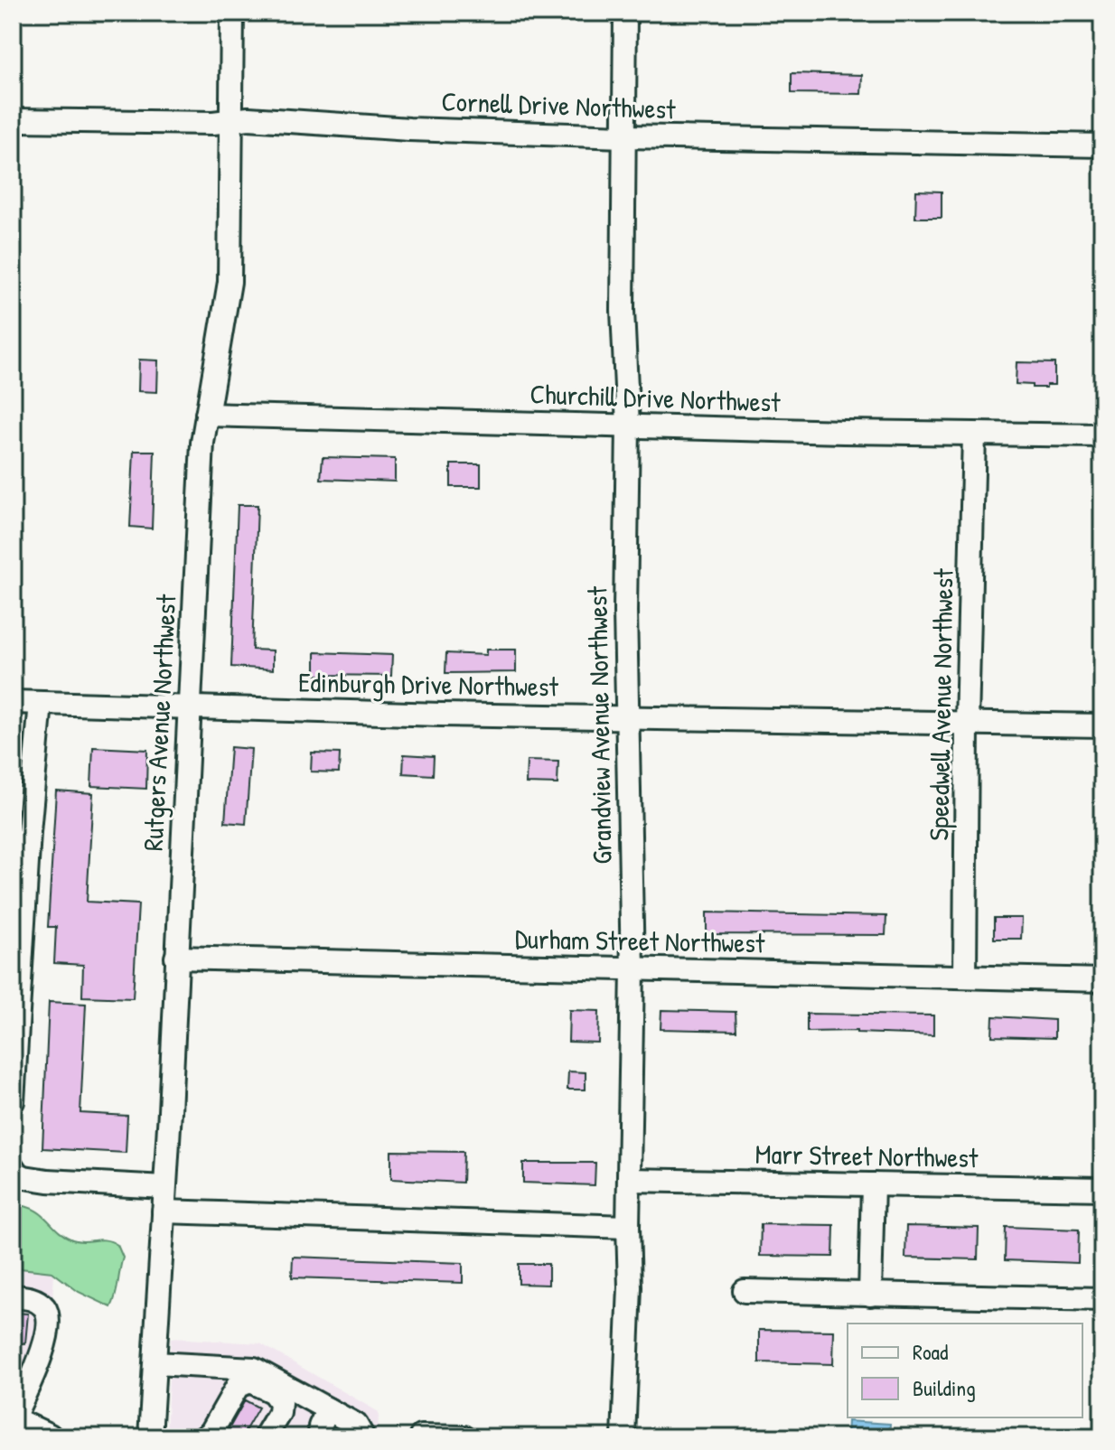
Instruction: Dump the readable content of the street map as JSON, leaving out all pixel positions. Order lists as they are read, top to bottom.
{
  "streets": {
    "street": [
      "Cornell Drive Northwest",
      "Churchill Drive Northwest",
      "Edinburgh Drive Northwest",
      "Speedwell Avenue Northwest",
      "Rutgers Avenue Northwest",
      "Grandview Avenue Northwest",
      "Durham Street Northwest",
      "Marr Street Northwest"
    ]
  },
  "crossings": [
    ["Cornell Drive Northwest", "Rutgers Avenue Northwest"],
    ["Cornell Drive Northwest", "Grandview Avenue Northwest"],
    ["Churchill Drive Northwest", "Speedwell Avenue Northwest"],
    ["Churchill Drive Northwest", "Rutgers Avenue Northwest"],
    ["Churchill Drive Northwest", "Grandview Avenue Northwest"],
    ["Edinburgh Drive Northwest", "Speedwell Avenue Northwest"],
    ["Edinburgh Drive Northwest", "Rutgers Avenue Northwest"],
    ["Edinburgh Drive Northwest", "Grandview Avenue Northwest"],
    ["Speedwell Avenue Northwest", "Durham Street Northwest"],
    ["Rutgers Avenue Northwest", "Durham Street Northwest"],
    ["Grandview Avenue Northwest", "Durham Street Northwest"],
    ["Grandview Avenue Northwest", "Marr Street Northwest"]
  ],
  "legend": ["Road", "Building"]
}
